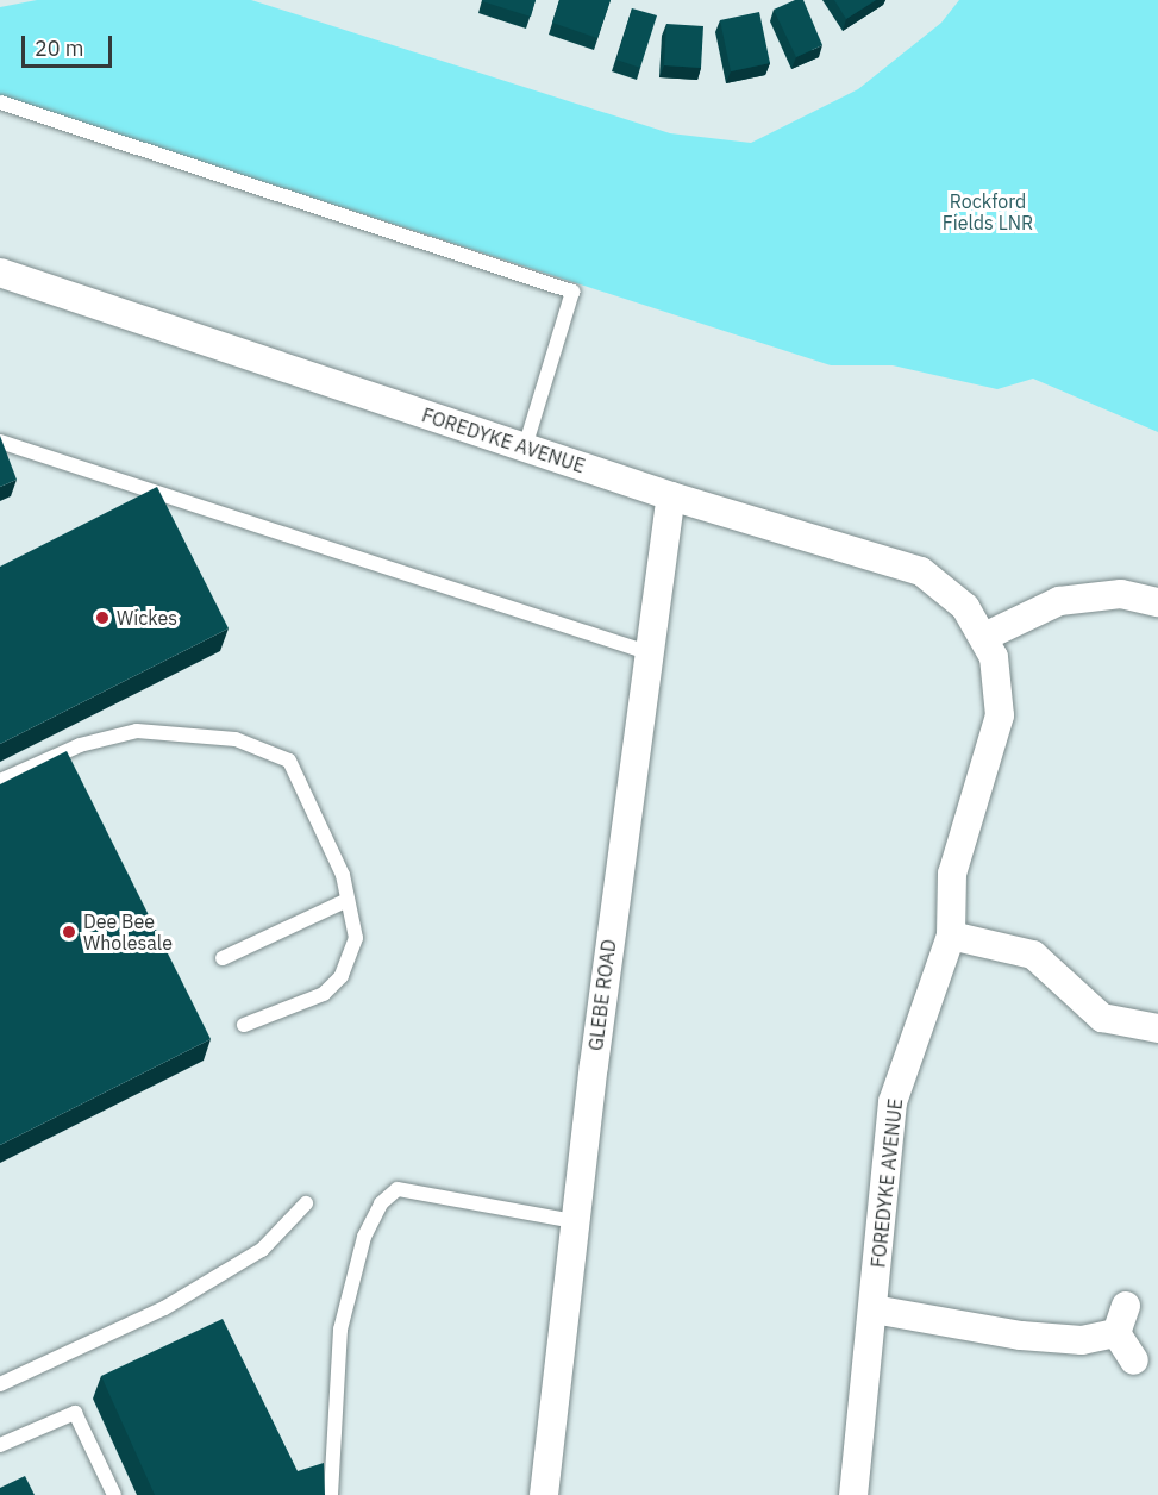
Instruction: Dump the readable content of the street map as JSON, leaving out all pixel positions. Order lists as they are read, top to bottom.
{
  "streets": {
    "street": ["FOREDYKE AVENUE", "GLEBE ROAD"]
  },
  "crossings": [
    ["FOREDYKE AVENUE", "GLEBE ROAD"]
  ],
  "parks": ["Rockford Fields LNR"],
  "places": ["Wickes", "Dee Bee Wholesale"],
  "scale_bar": "20 m"
}
